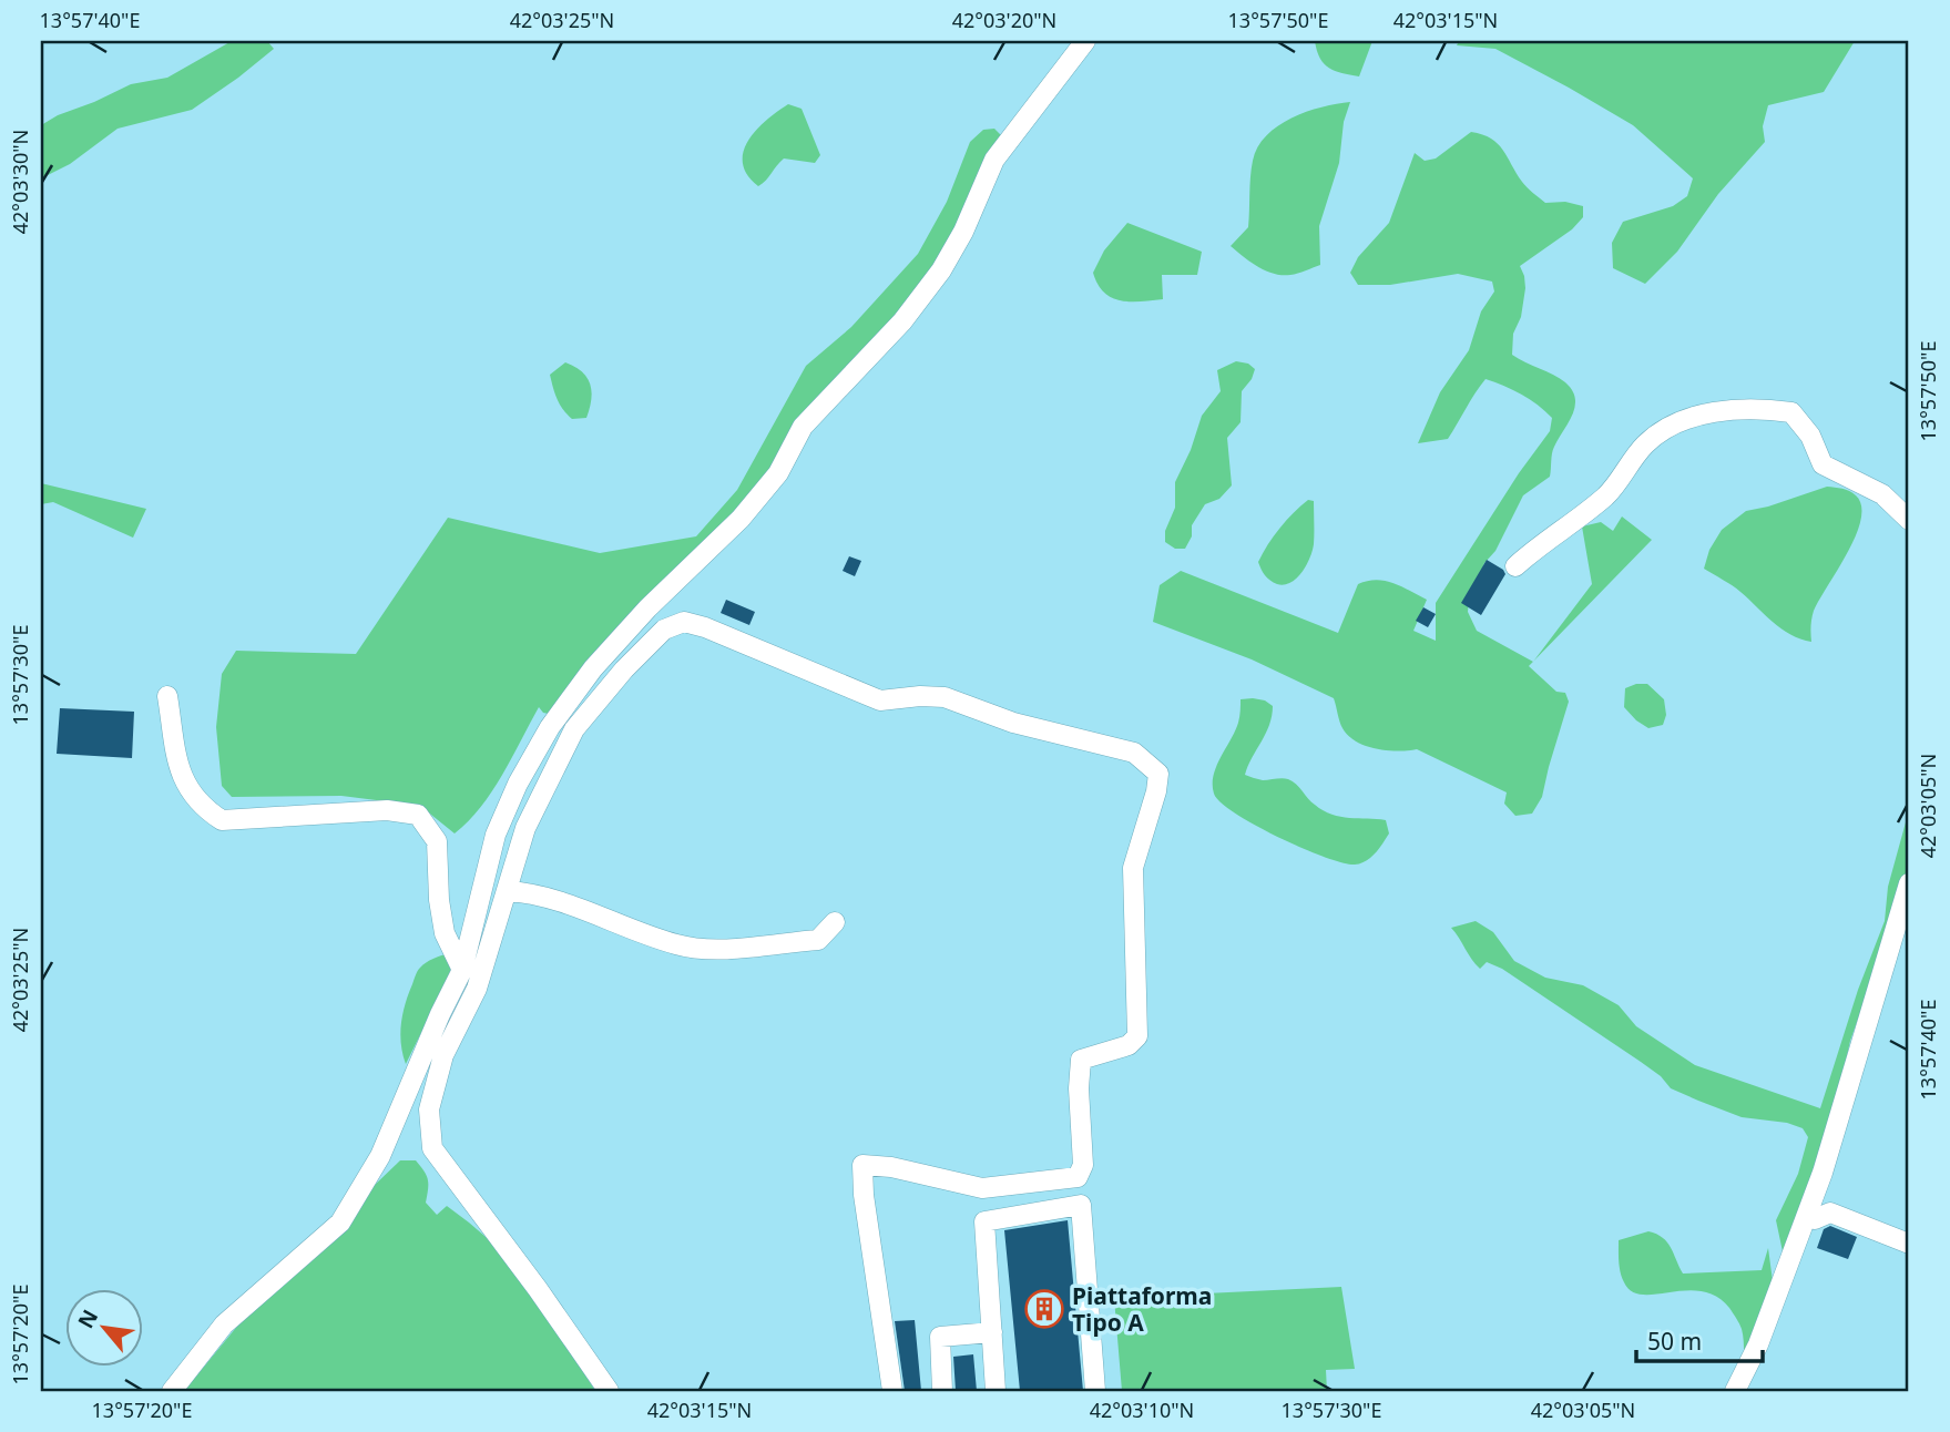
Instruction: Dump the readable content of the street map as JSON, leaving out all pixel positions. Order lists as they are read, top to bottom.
{
  "places": {
    "building": ["Piattaforma Tipo A"]
  },
  "scale_bar": "50 m",
  "north": "top left",
  "coordinates": [
    "13°57'40\"E",
    "42°03'25\"N",
    "42°03'20\"N",
    "13°57'50\"E",
    "42°03'15\"N",
    "42°03'30\"N",
    "13°57'30\"E",
    "42°03'05\"N",
    "13°57'20\"E",
    "42°03'10\"N"
  ]
}
